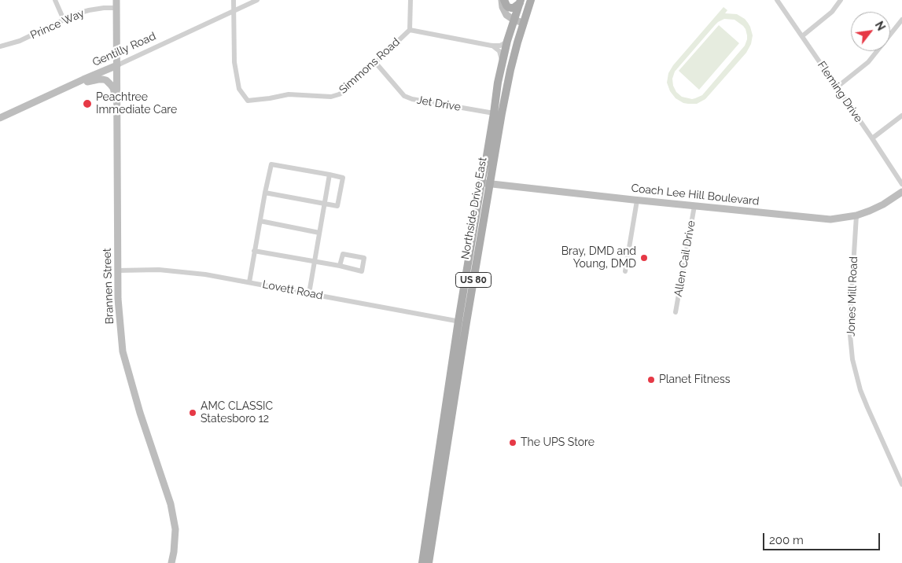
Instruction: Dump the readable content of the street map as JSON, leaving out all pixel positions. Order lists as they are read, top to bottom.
{
  "streets": {
    "main road": ["Northside Drive East", "US 80"],
    "street": [
      "Prince Way",
      "Gentilly Road",
      "Simmons Road",
      "Fleming Drive",
      "Jet Drive",
      "Coach Lee Hill Boulevard",
      "Allen Cail Drive",
      "Brannen Street",
      "Lovett Road",
      "Jones Mill Road"
    ]
  },
  "crossings": [
    ["Prince Way", "Brannen Street"],
    ["Gentilly Road", "Simmons Road"],
    ["Gentilly Road", "Brannen Street"],
    ["Simmons Road", "Jet Drive"],
    ["Jet Drive", "Northside Drive East"],
    ["Coach Lee Hill Boulevard", "Northside Drive East"],
    ["Coach Lee Hill Boulevard", "Allen Cail Drive"],
    ["Coach Lee Hill Boulevard", "Jones Mill Road"],
    ["Northside Drive East", "Lovett Road"],
    ["Brannen Street", "Lovett Road"]
  ],
  "places": [
    "Peachtree Immediate Care",
    "Bray, DMD and Young, DMD",
    "Planet Fitness",
    "AMC CLASSIC Statesboro 12",
    "The UPS Store"
  ],
  "scale_bar": "200 m",
  "north": "top right"
}
